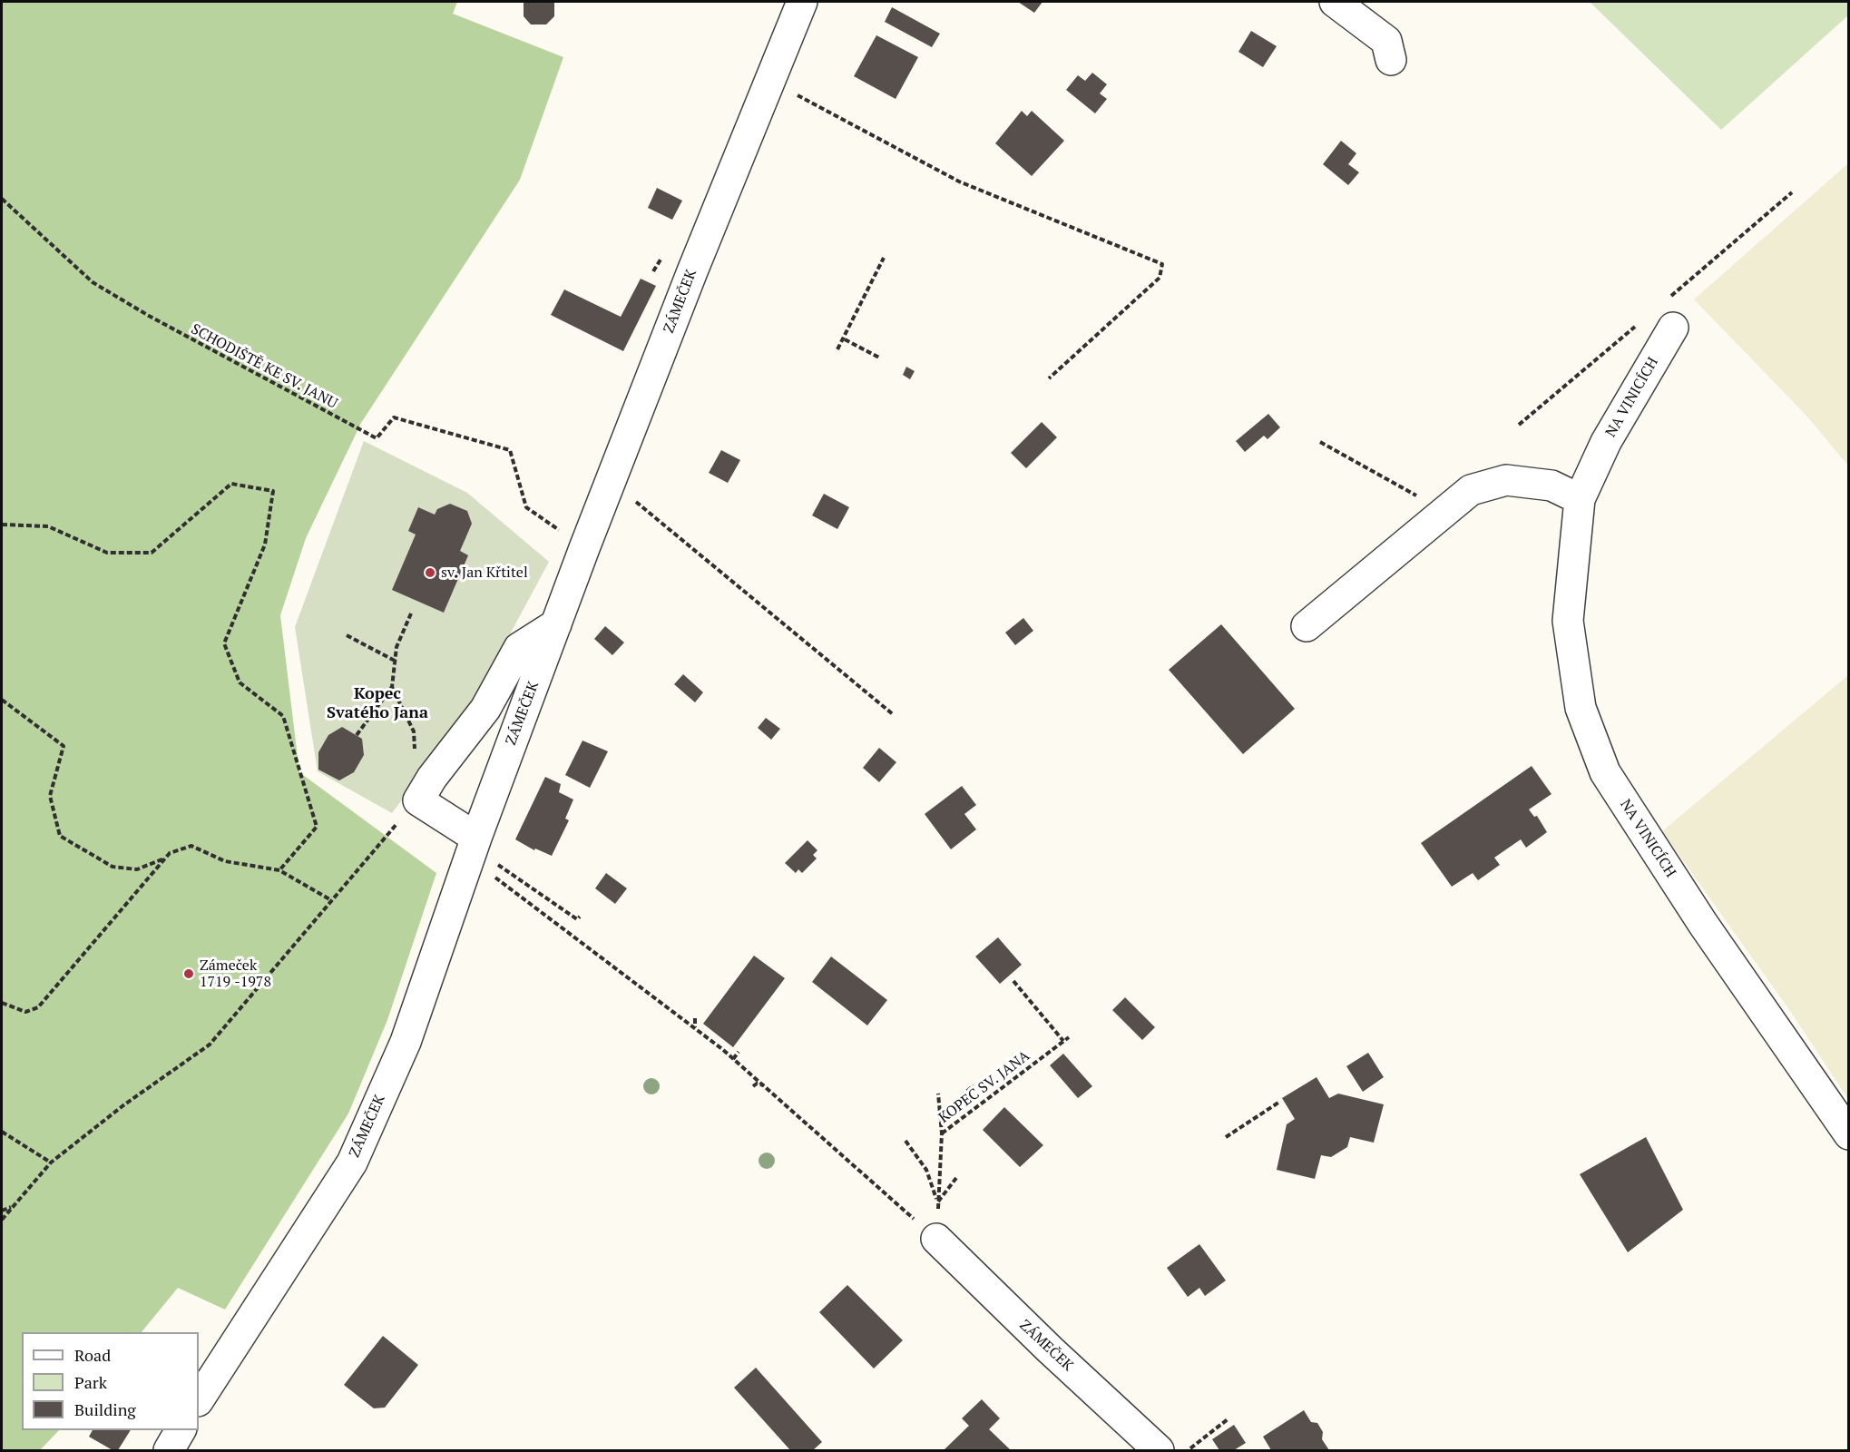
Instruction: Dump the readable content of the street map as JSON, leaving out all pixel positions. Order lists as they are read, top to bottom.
{
  "streets": {
    "street": ["ZÁMEČEK", "NA VINICÍCH"],
    "path": ["SCHODIŠTĚ KE SV. JANU", "KOPEC SV. JANA"]
  },
  "crossings": [
    ["ZÁMEČEK", "SCHODIŠTĚ KE SV. JANU"]
  ],
  "districts": ["Kopec Svatého Jana"],
  "places": ["sv. Jan Křtitel", "Zámeček 1719 -1978"],
  "legend": ["Road", "Park", "Building"]
}
